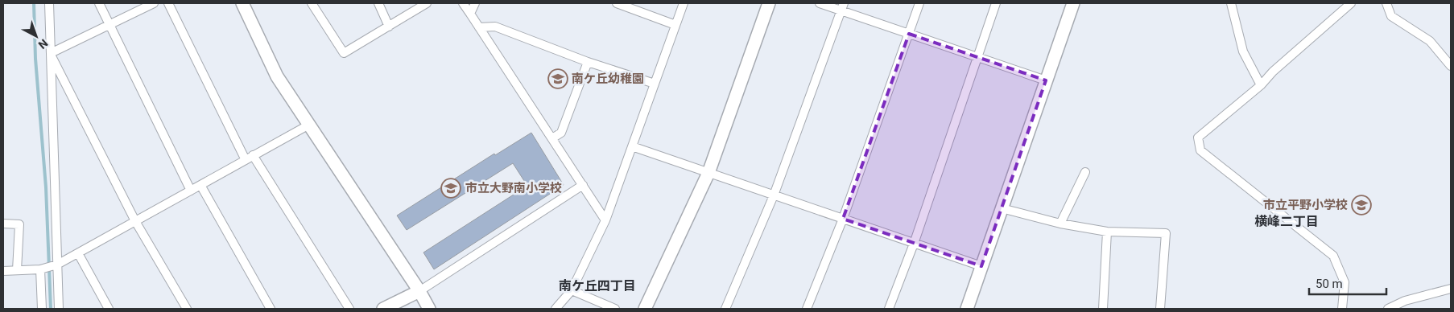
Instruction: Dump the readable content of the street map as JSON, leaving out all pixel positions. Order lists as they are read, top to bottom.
{
  "districts": ["横峰二丁目", "南ケ丘四丁目"],
  "places": {
    "school or university": ["南ケ丘幼稚園", "市立大野南小学校", "市立平野小学校"]
  },
  "scale_bar": "50 m",
  "north": "bottom right"
}
